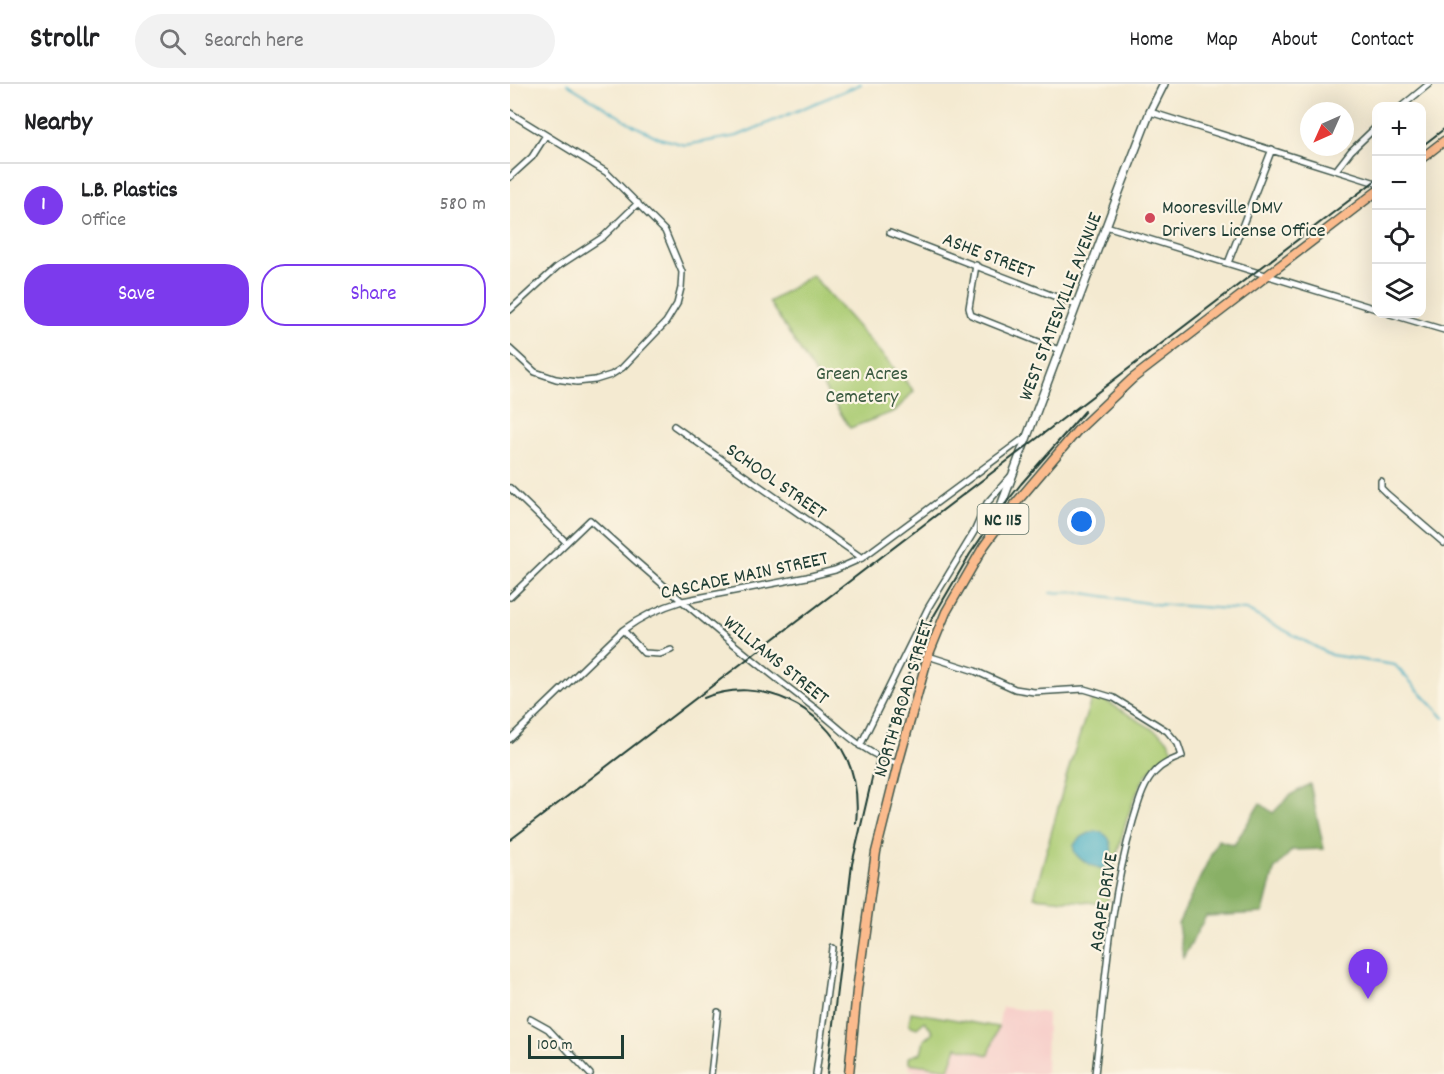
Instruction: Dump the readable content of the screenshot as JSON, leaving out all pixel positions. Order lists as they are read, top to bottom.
{
  "streets": {
    "main road": ["NC 115", "NORTH BROAD STREET"],
    "street": [
      "ASHE STREET",
      "WEST STATESVILLE AVENUE",
      "SCHOOL STREET",
      "CASCADE MAIN STREET",
      "WILLIAMS STREET",
      "AGAPE DRIVE"
    ]
  },
  "crossings": [
    ["ASHE STREET", "WEST STATESVILLE AVENUE"],
    ["WEST STATESVILLE AVENUE", "CASCADE MAIN STREET"],
    ["WEST STATESVILLE AVENUE", "NORTH BROAD STREET"],
    ["SCHOOL STREET", "CASCADE MAIN STREET"],
    ["CASCADE MAIN STREET", "WILLIAMS STREET"],
    ["WILLIAMS STREET", "NORTH BROAD STREET"],
    ["NORTH BROAD STREET", "AGAPE DRIVE"]
  ],
  "parks": ["Green Acres Cemetery"],
  "places": ["Mooresville DMV Drivers License Office"],
  "scale_bar": "100 m",
  "north": "bottom left",
  "page": {
    "header": "Strollr",
    "search": "Search here",
    "nav": [
      "Home",
      "Map",
      "About",
      "Contact"
    ],
    "heading": "Nearby",
    "map_buttons": ["+", "−"],
    "list": [
      {
        "mark": "1",
        "name": "L.B. Plastics",
        "note": "Office",
        "value": "580 m"
      }
    ],
    "buttons": ["Save", "Share"],
    "pins": "1",
    "scale": "100 m"
  }
}
